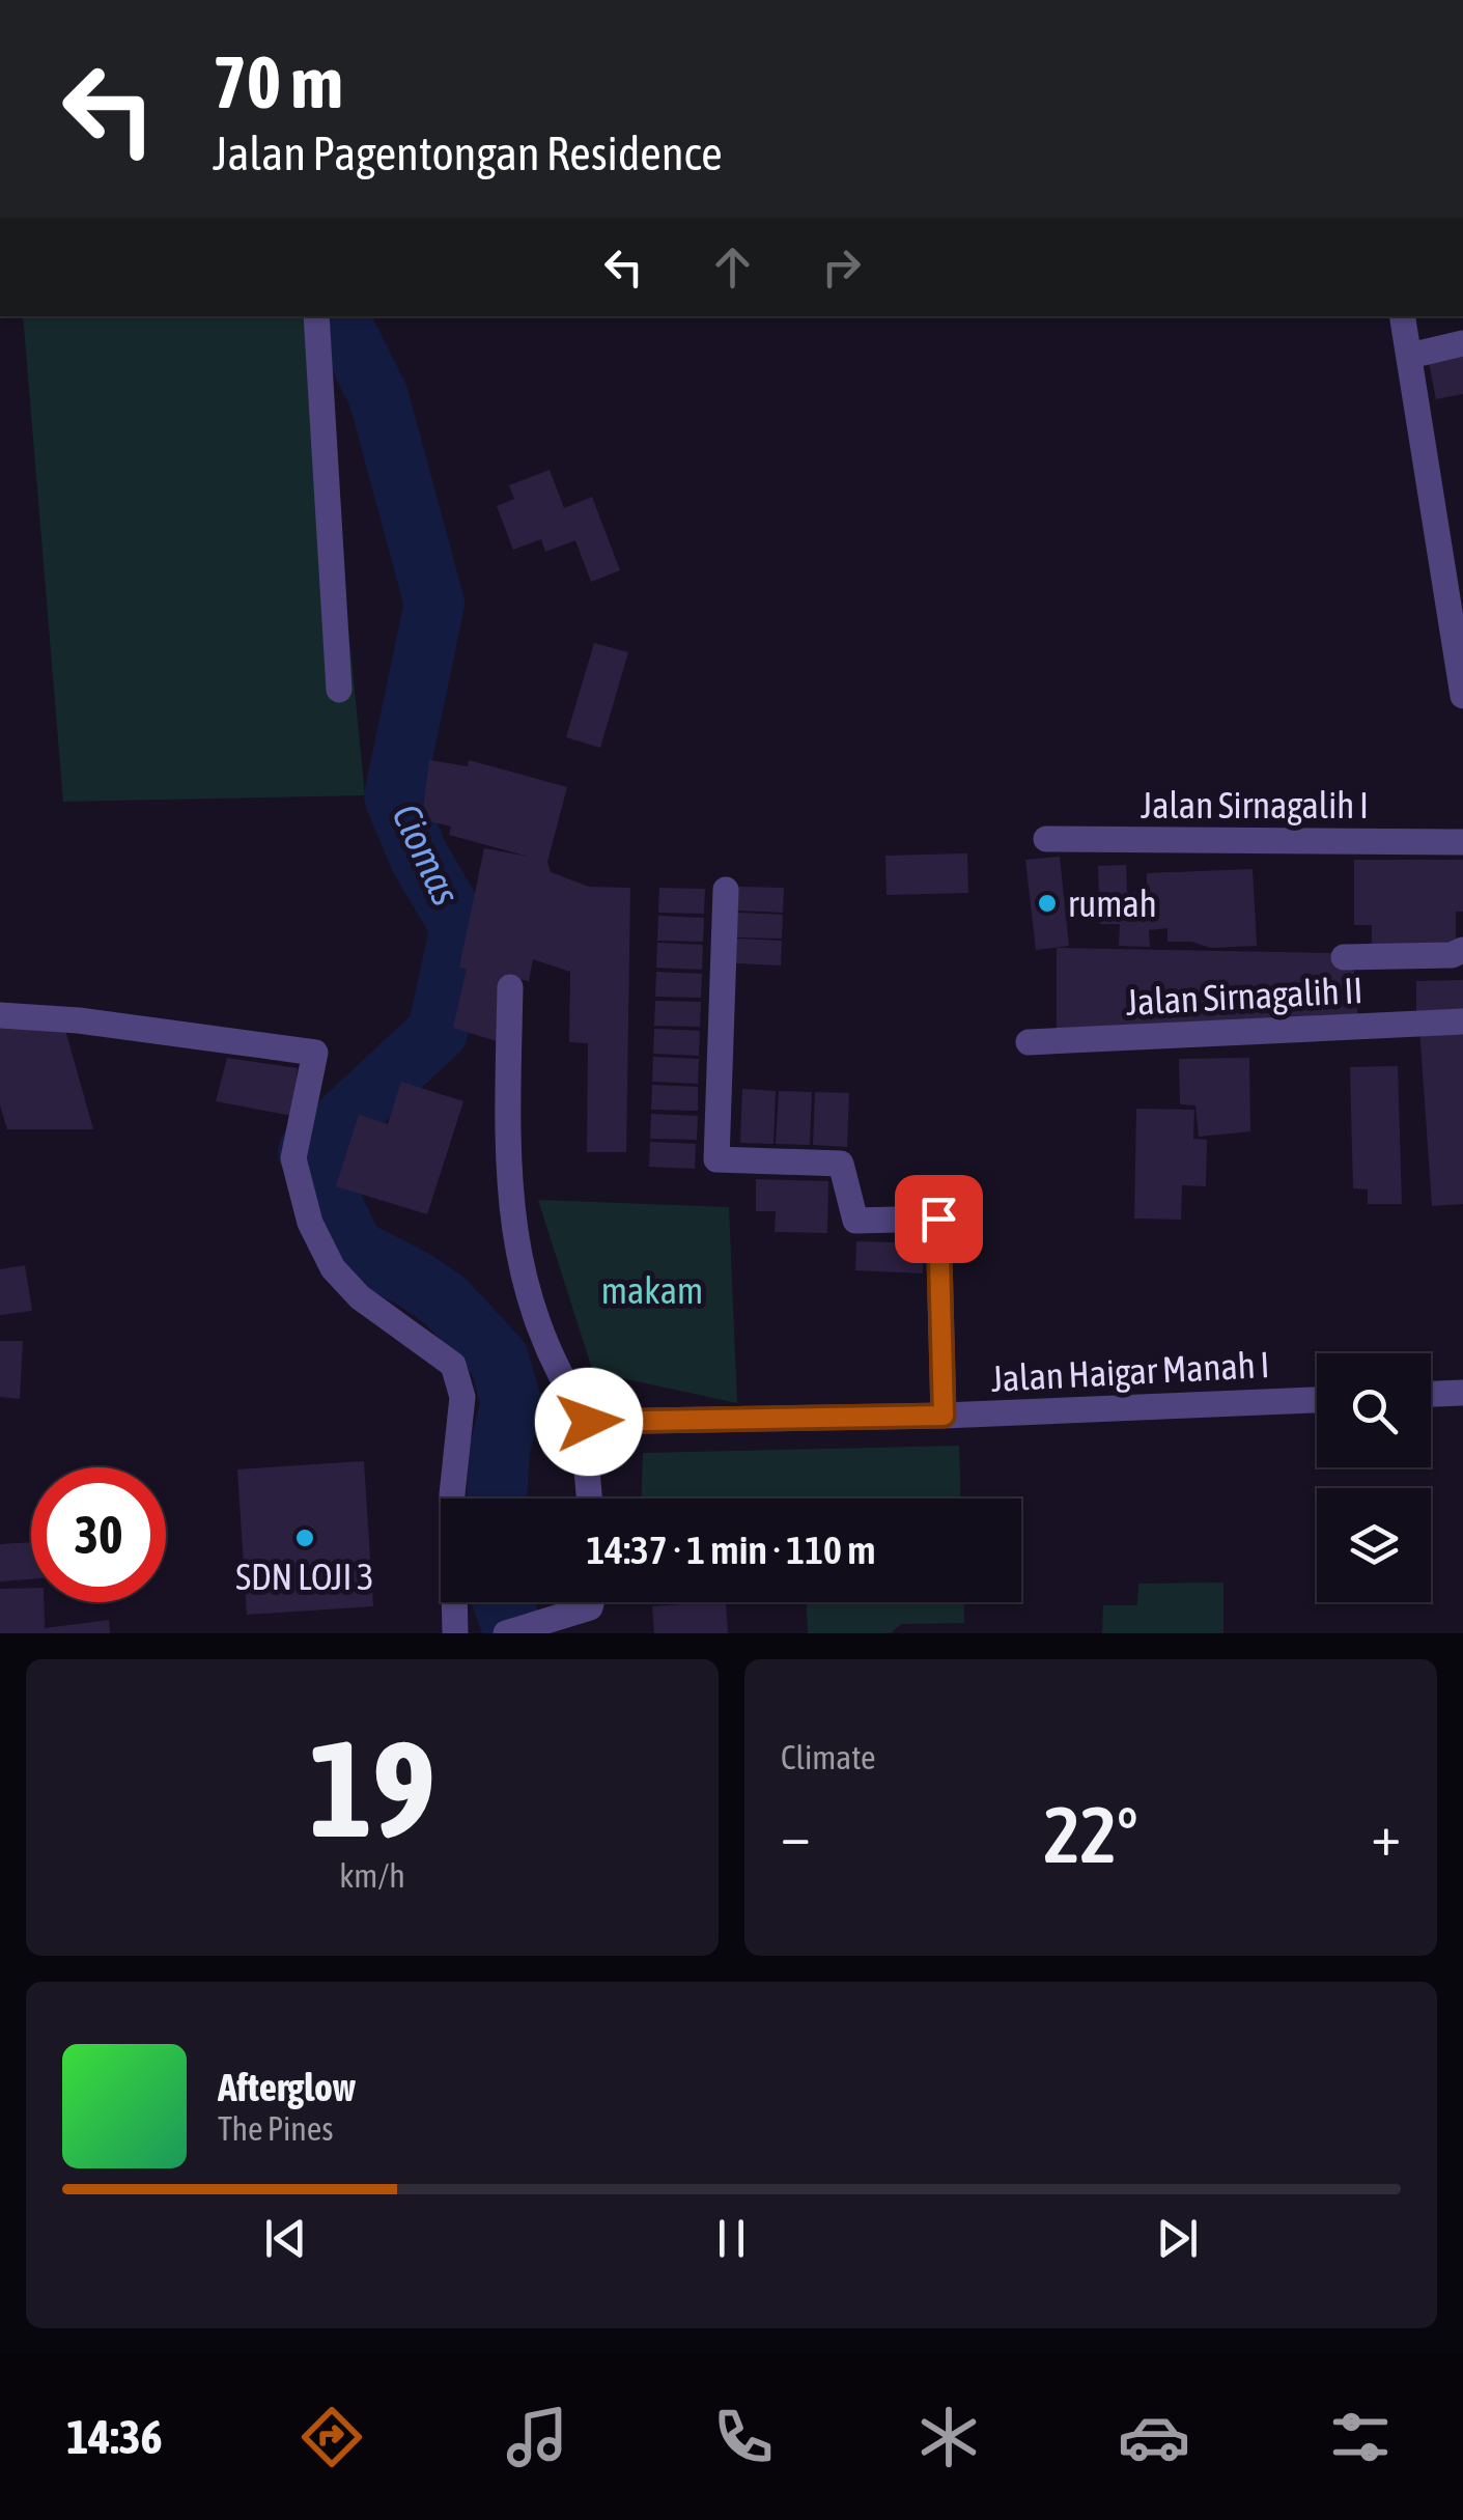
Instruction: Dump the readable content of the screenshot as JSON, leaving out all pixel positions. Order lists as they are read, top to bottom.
{
  "streets": {
    "street": ["Jalan Sirnagalih I", "Jalan Sirnagalih II", "Jalan Haigar Manah I"]
  },
  "water": ["Ciomas"],
  "parks": ["makam"],
  "places": ["rumah", "SDN LOJI 3"],
  "page": {
    "turn": ["70 m", "Jalan Pagentongan Residence"],
    "limit": "30",
    "trip": "14:37 · 1 min · 110 m",
    "tile": [
      ["19", "km/h"],
      "Climate"
    ],
    "heat": ["−", "22°", "+"],
    "song": ["Afterglow", "The Pines"],
    "tabs": "14:36"
  }
}
